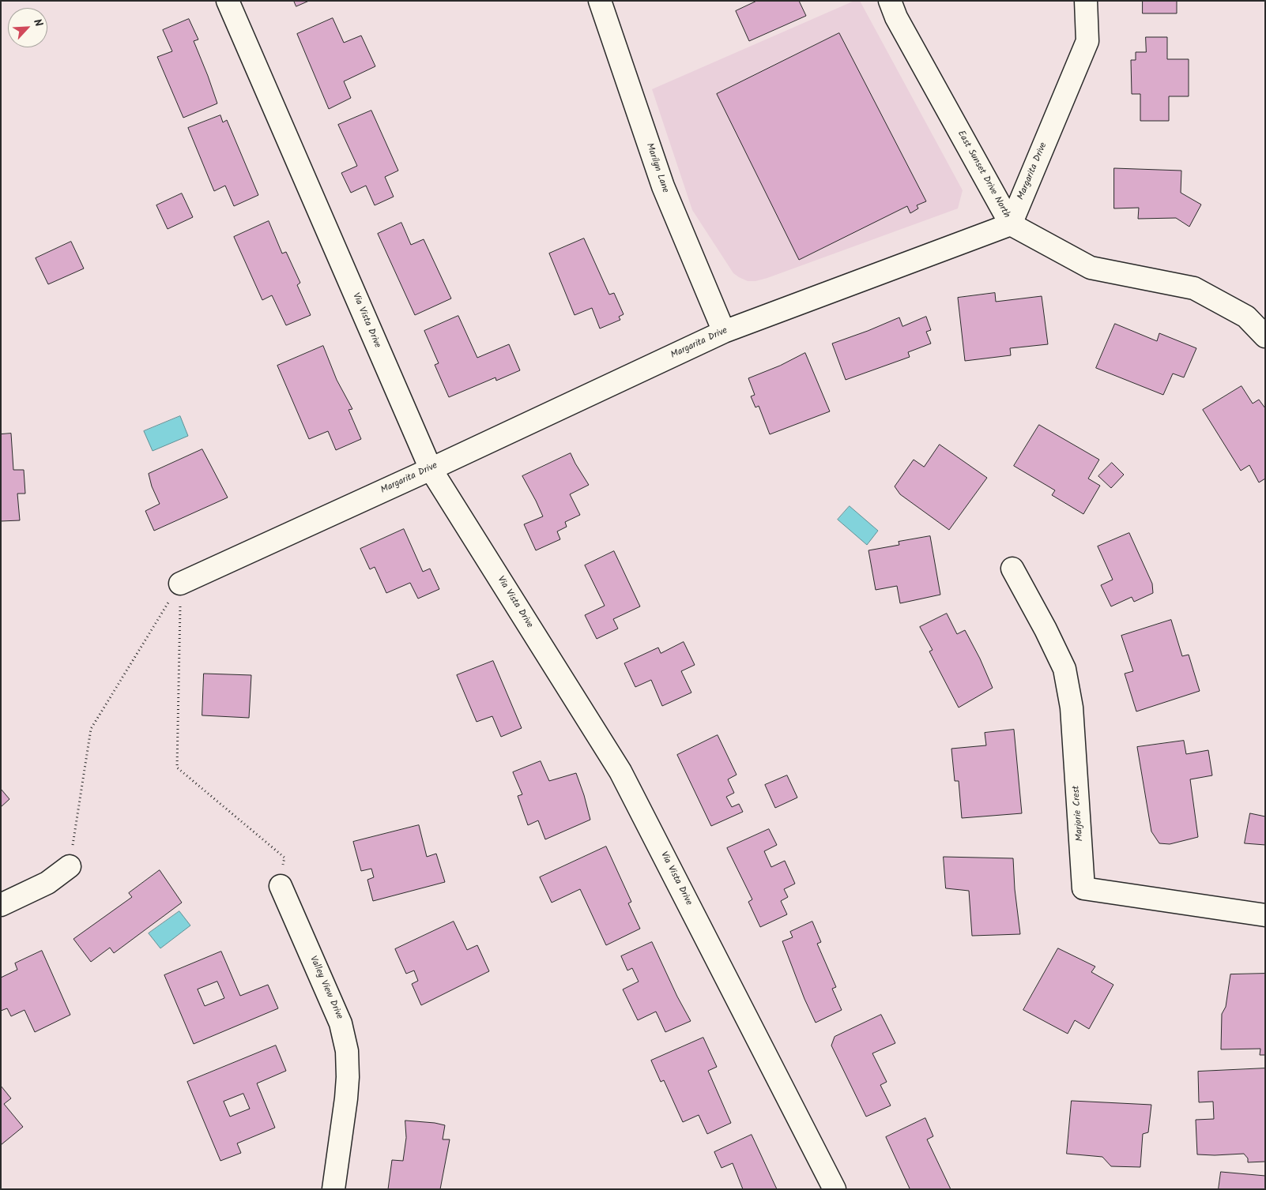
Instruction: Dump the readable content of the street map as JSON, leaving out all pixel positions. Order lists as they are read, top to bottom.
{
  "streets": {
    "street": [
      "Marilyn Lane",
      "Margarita Drive",
      "East Sunset Drive North",
      "Via Vista Drive",
      "Marjorie Crest",
      "Valley View Drive"
    ]
  },
  "crossings": [
    ["Marilyn Lane", "Margarita Drive"],
    ["Margarita Drive", "East Sunset Drive North"],
    ["Margarita Drive", "Via Vista Drive"]
  ],
  "north": "top right"
}
